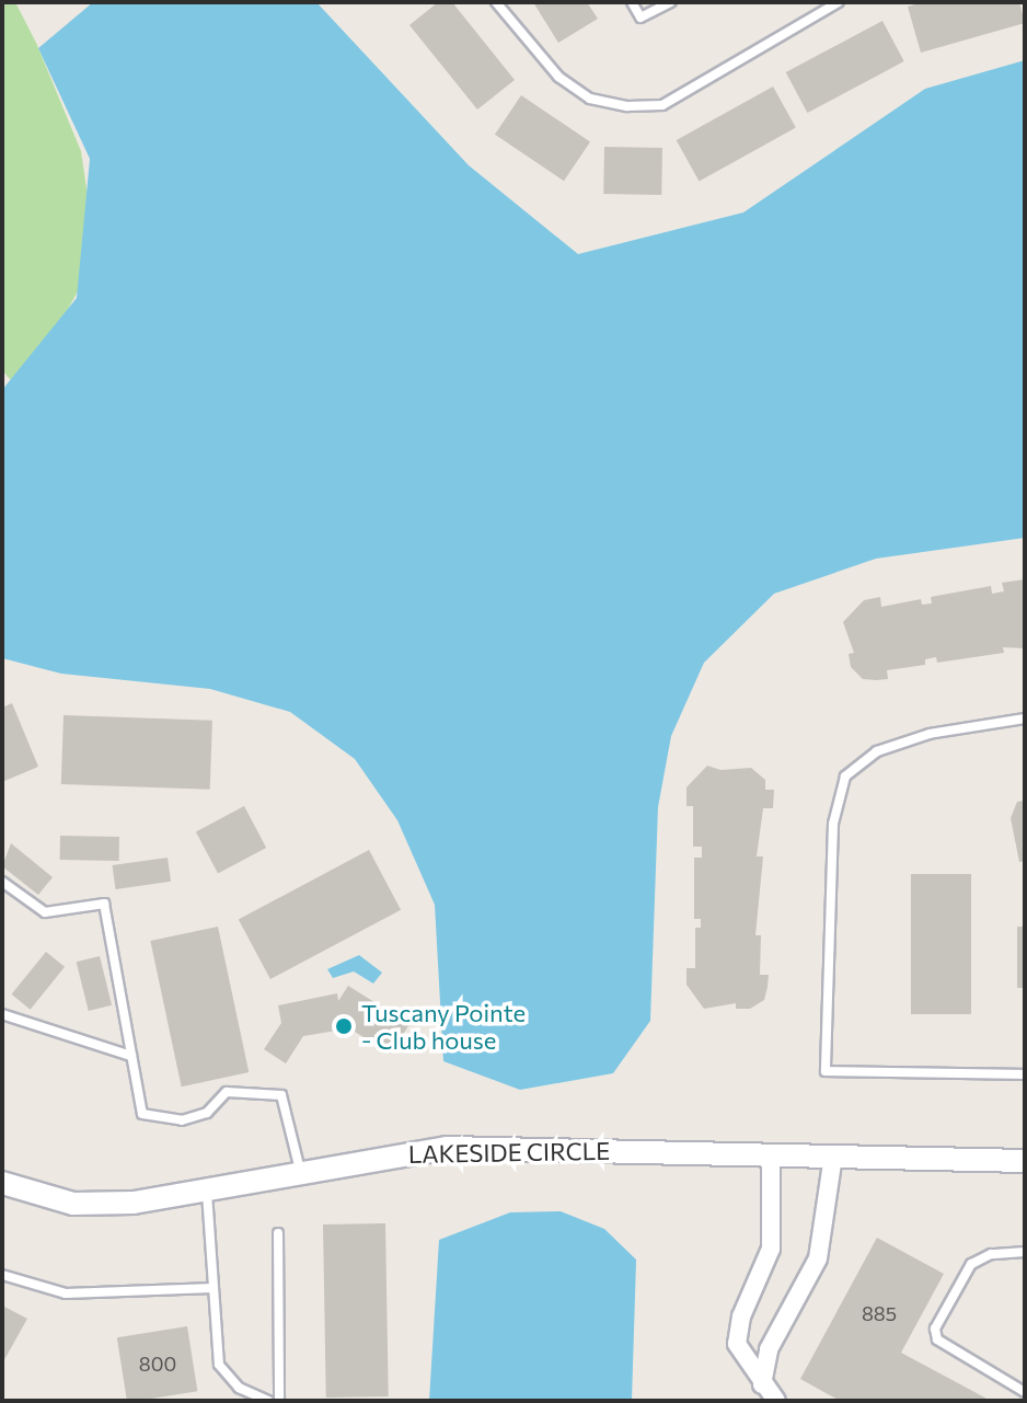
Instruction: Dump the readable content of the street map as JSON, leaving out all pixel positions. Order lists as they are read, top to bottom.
{
  "streets": {
    "street": ["LAKESIDE CIRCLE"]
  },
  "places": ["Tuscany Pointe - Club house"],
  "house_numbers": ["885", "800"]
}
